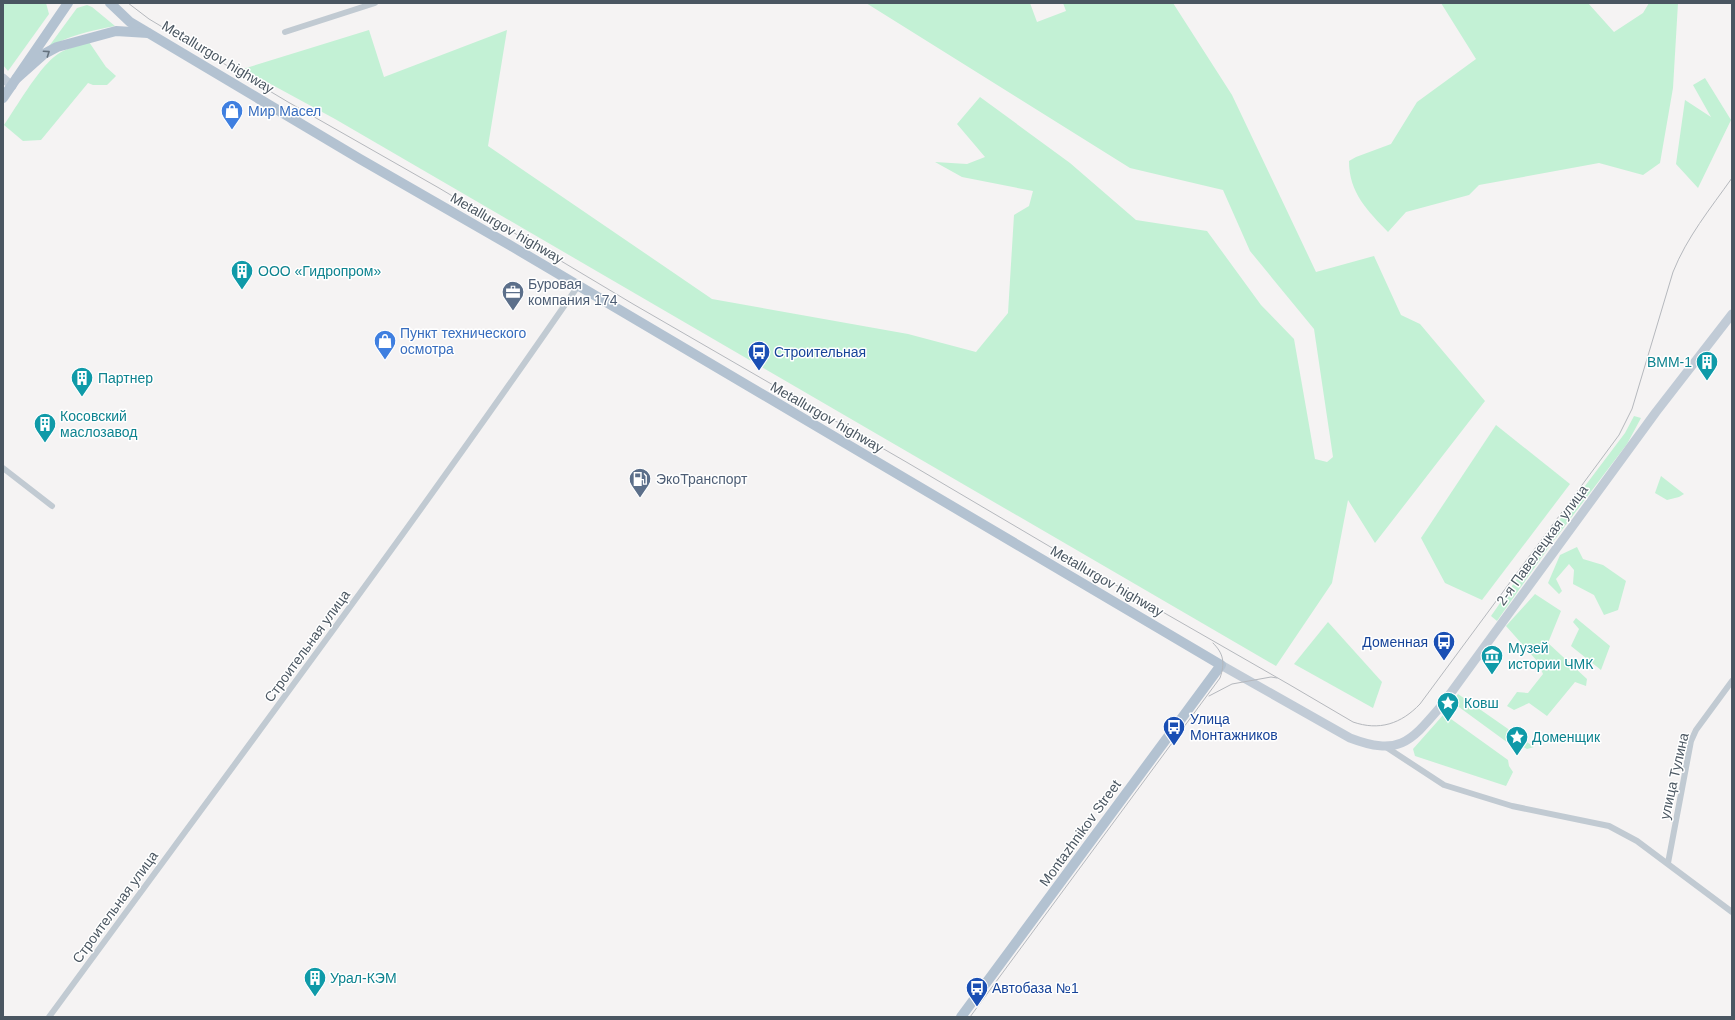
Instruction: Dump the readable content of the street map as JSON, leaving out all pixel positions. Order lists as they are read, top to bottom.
{
  "streets": {
    "main road": ["Metallurgov highway", "2-я Павелецкая улица", "Montazhnikov Street"],
    "street": ["Строительная улица", "улица Тулина"]
  },
  "crossings": [
    ["Metallurgov highway", "2-я Павелецкая улица"],
    ["Metallurgov highway", "Строительная улица"],
    ["Metallurgov highway", "Montazhnikov Street"]
  ],
  "places": {
    "shop": ["Мир Масел", "Пункт технического осмотра"],
    "building": [
      "ООО «Гидропром»",
      "ВММ-1",
      "Партнер",
      "Косовский маслозавод",
      "Урал-КЭМ"
    ],
    "office": ["Буровая компания 174"],
    "bus stop": [
      "Строительная",
      "Доменная",
      "Улица Монтажников",
      "Автобаза №1"
    ],
    "fuel station": ["ЭкоТранспорт"],
    "museum": ["Музей истории ЧМК"],
    "place": ["Ковш", "Доменщик"]
  }
}
